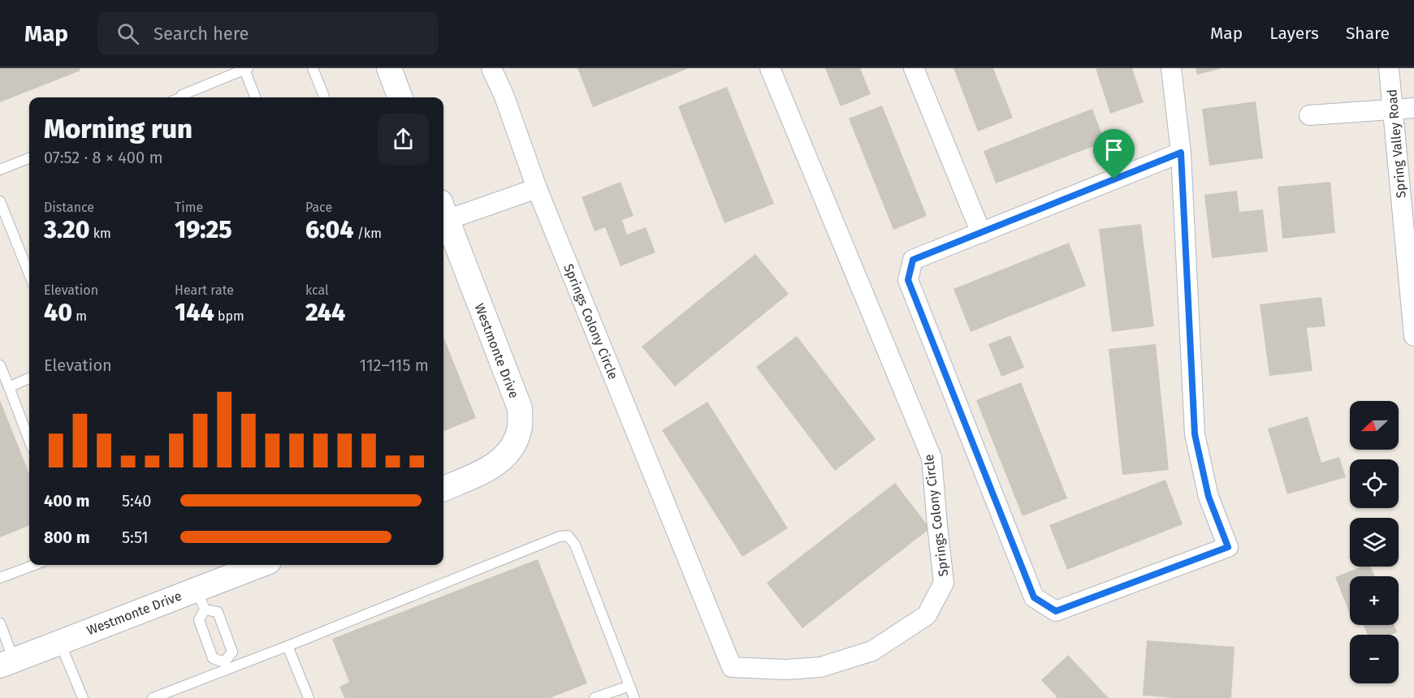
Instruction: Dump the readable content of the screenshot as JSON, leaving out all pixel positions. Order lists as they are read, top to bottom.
{
  "streets": {
    "street": ["Spring Valley Road", "Springs Colony Circle", "Westmonte Drive"]
  },
  "north": "left",
  "page": {
    "header": "Map",
    "search": "Search here",
    "nav": ["Map", "Layers", "Share"],
    "heading": ["Morning run", "07:52 · 8 × 400 m"],
    "stats": [
      ["Distance", "3.20 km"],
      ["Time", "19:25"],
      ["Pace", "6:04 /km"],
      ["Elevation", "40 m"],
      ["Heart rate", "144 bpm"],
      ["kcal", "244"]
    ],
    "chart": ["Elevation", "112–115 m"],
    "map_buttons": ["+", "−"],
    "list": [
      {
        "name": "400 m",
        "note": "5:40"
      },
      {
        "name": "800 m",
        "note": "5:51"
      }
    ]
  }
}
